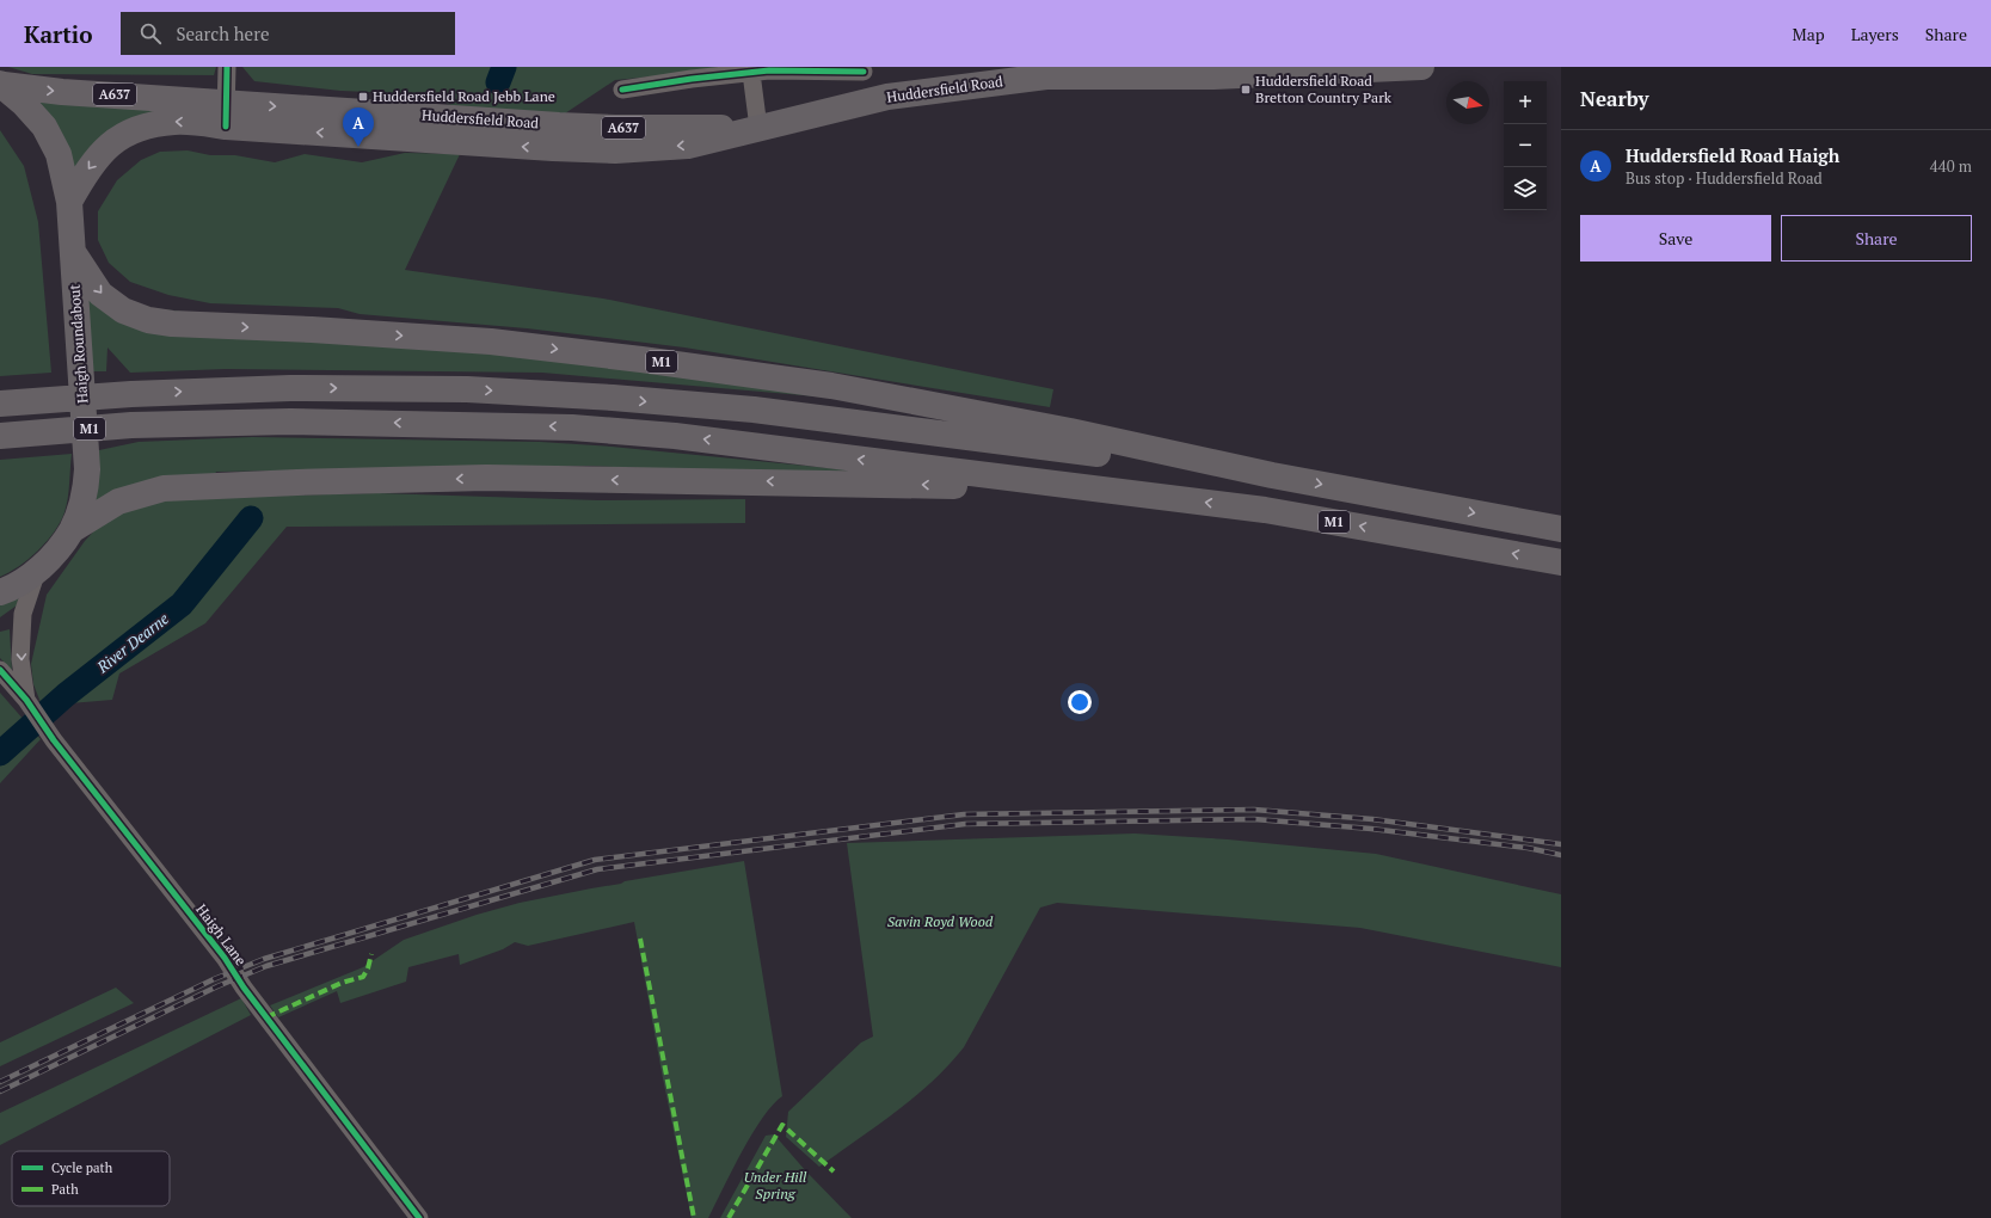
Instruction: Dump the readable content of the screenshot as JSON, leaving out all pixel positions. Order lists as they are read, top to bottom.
{
  "streets": {
    "highway": [
      "Huddersfield Road",
      "A637",
      "Haigh Roundabout",
      "M1"
    ],
    "street": ["Haigh Lane"]
  },
  "crossings": [
    ["Huddersfield Road", "Haigh Roundabout"],
    ["Haigh Roundabout", "M1"],
    ["Haigh Roundabout", "Haigh Lane"]
  ],
  "water": ["River Dearne"],
  "parks": ["Savin Royd Wood", "Under Hill Spring"],
  "places": {
    "transit": ["Huddersfield Road Bretton Country Park", "Huddersfield Road Jebb Lane"]
  },
  "legend": ["Cycle path", "Path"],
  "north": "right",
  "page": {
    "header": "Kartio",
    "search": "Search here",
    "nav": ["Map", "Layers", "Share"],
    "heading": "Nearby",
    "map_buttons": ["+", "−"],
    "pins": "A",
    "list": [
      {
        "mark": "A",
        "name": "Huddersfield Road Haigh",
        "note": "Bus stop · Huddersfield Road",
        "value": "440 m"
      }
    ],
    "buttons": ["Save", "Share"]
  }
}
